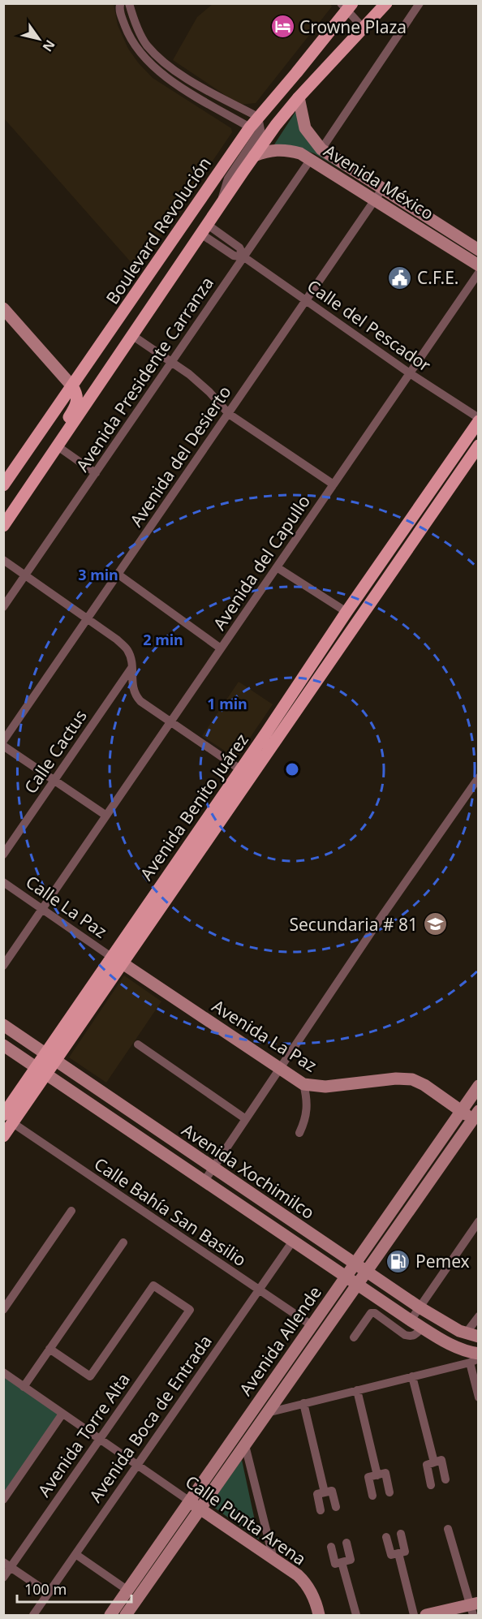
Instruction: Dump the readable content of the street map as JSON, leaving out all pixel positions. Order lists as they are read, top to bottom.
{
  "streets": {
    "main road": ["Boulevard Revolución", "Avenida Benito Juárez"],
    "street": [
      "Avenida México",
      "Calle del Pescador",
      "Avenida Presidente Carranza",
      "Avenida del Desierto",
      "Avenida del Capullo",
      "Calle Cactus",
      "Calle La Paz",
      "Avenida La Paz",
      "Avenida Xochimilco",
      "Calle Bahía San Basilio",
      "Avenida Allende",
      "Avenida Boca de Entrada",
      "Avenida Torre Alta",
      "Calle Punta Arena"
    ]
  },
  "crossings": [
    ["Avenida México", "Avenida Presidente Carranza"],
    ["Avenida México", "Avenida del Desierto"],
    ["Calle del Pescador", "Avenida Presidente Carranza"],
    ["Calle del Pescador", "Avenida del Desierto"],
    ["Calle del Pescador", "Avenida del Capullo"],
    ["Calle del Pescador", "Avenida Benito Juárez"],
    ["Avenida del Capullo", "Calle La Paz"],
    ["Avenida Benito Juárez", "Calle La Paz"],
    ["Avenida Benito Juárez", "Avenida La Paz"],
    ["Avenida Benito Juárez", "Avenida Xochimilco"],
    ["Avenida Benito Juárez", "Calle Bahía San Basilio"],
    ["Avenida La Paz", "Avenida Allende"],
    ["Avenida Xochimilco", "Avenida Allende"],
    ["Avenida Xochimilco", "Avenida Boca de Entrada"],
    ["Calle Bahía San Basilio", "Avenida Allende"],
    ["Calle Bahía San Basilio", "Avenida Boca de Entrada"],
    ["Avenida Allende", "Calle Punta Arena"],
    ["Avenida Boca de Entrada", "Calle Punta Arena"],
    ["Avenida Torre Alta", "Calle Punta Arena"]
  ],
  "places": {
    "hotel": ["Crowne Plaza"],
    "public building": ["C.F.E."],
    "school or university": ["Secundaria # 81"],
    "fuel station": ["Pemex"]
  },
  "scale_bar": "100 m",
  "north": "bottom right",
  "rings": ["3 min", "2 min", "1 min"]
}
